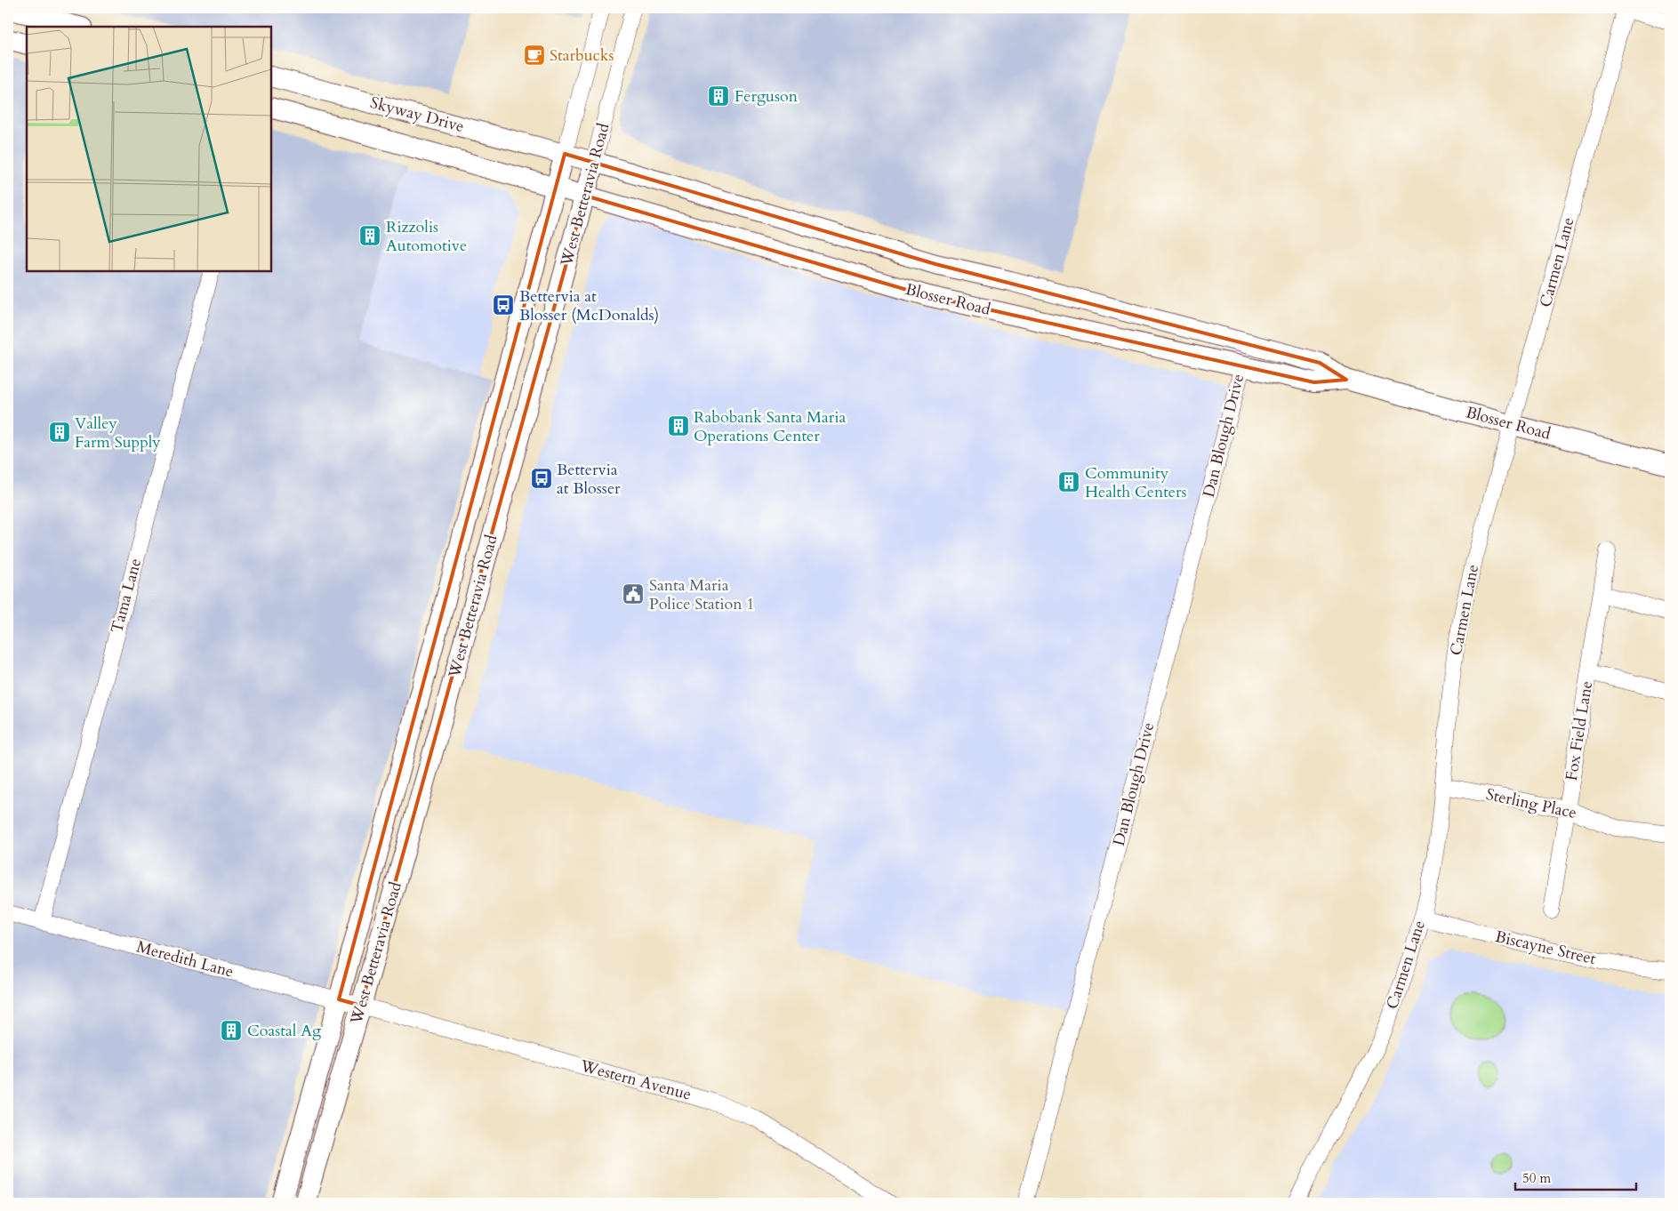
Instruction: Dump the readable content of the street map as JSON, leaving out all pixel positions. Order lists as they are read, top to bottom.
{
  "streets": {
    "main road": ["Skyway Drive", "West Betteravia Road", "Blosser Road"],
    "street": [
      "Carmen Lane",
      "Dan Blough Drive",
      "Tama Lane",
      "Fox Field Lane",
      "Sterling Place",
      "Biscayne Street",
      "Meredith Lane",
      "Western Avenue"
    ]
  },
  "crossings": [
    ["Skyway Drive", "West Betteravia Road"],
    ["Skyway Drive", "Blosser Road"],
    ["West Betteravia Road", "Blosser Road"],
    ["West Betteravia Road", "Meredith Lane"],
    ["West Betteravia Road", "Western Avenue"],
    ["Carmen Lane", "Blosser Road"],
    ["Carmen Lane", "Sterling Place"],
    ["Carmen Lane", "Biscayne Street"],
    ["Blosser Road", "Dan Blough Drive"],
    ["Tama Lane", "Meredith Lane"],
    ["Fox Field Lane", "Sterling Place"],
    ["Meredith Lane", "Western Avenue"]
  ],
  "places": {
    "cafe": ["Starbucks"],
    "building": [
      "Ferguson",
      "Rizzolis Automotive",
      "Rabobank Santa Maria Operations Center",
      "Valley Farm Supply",
      "Community Health Centers",
      "Coastal Ag"
    ],
    "bus stop": ["Bettervia at Blosser (McDonalds)", "Bettervia at Blosser"],
    "public building": ["Santa Maria Police Station 1"]
  },
  "scale_bar": "50 m"
}
